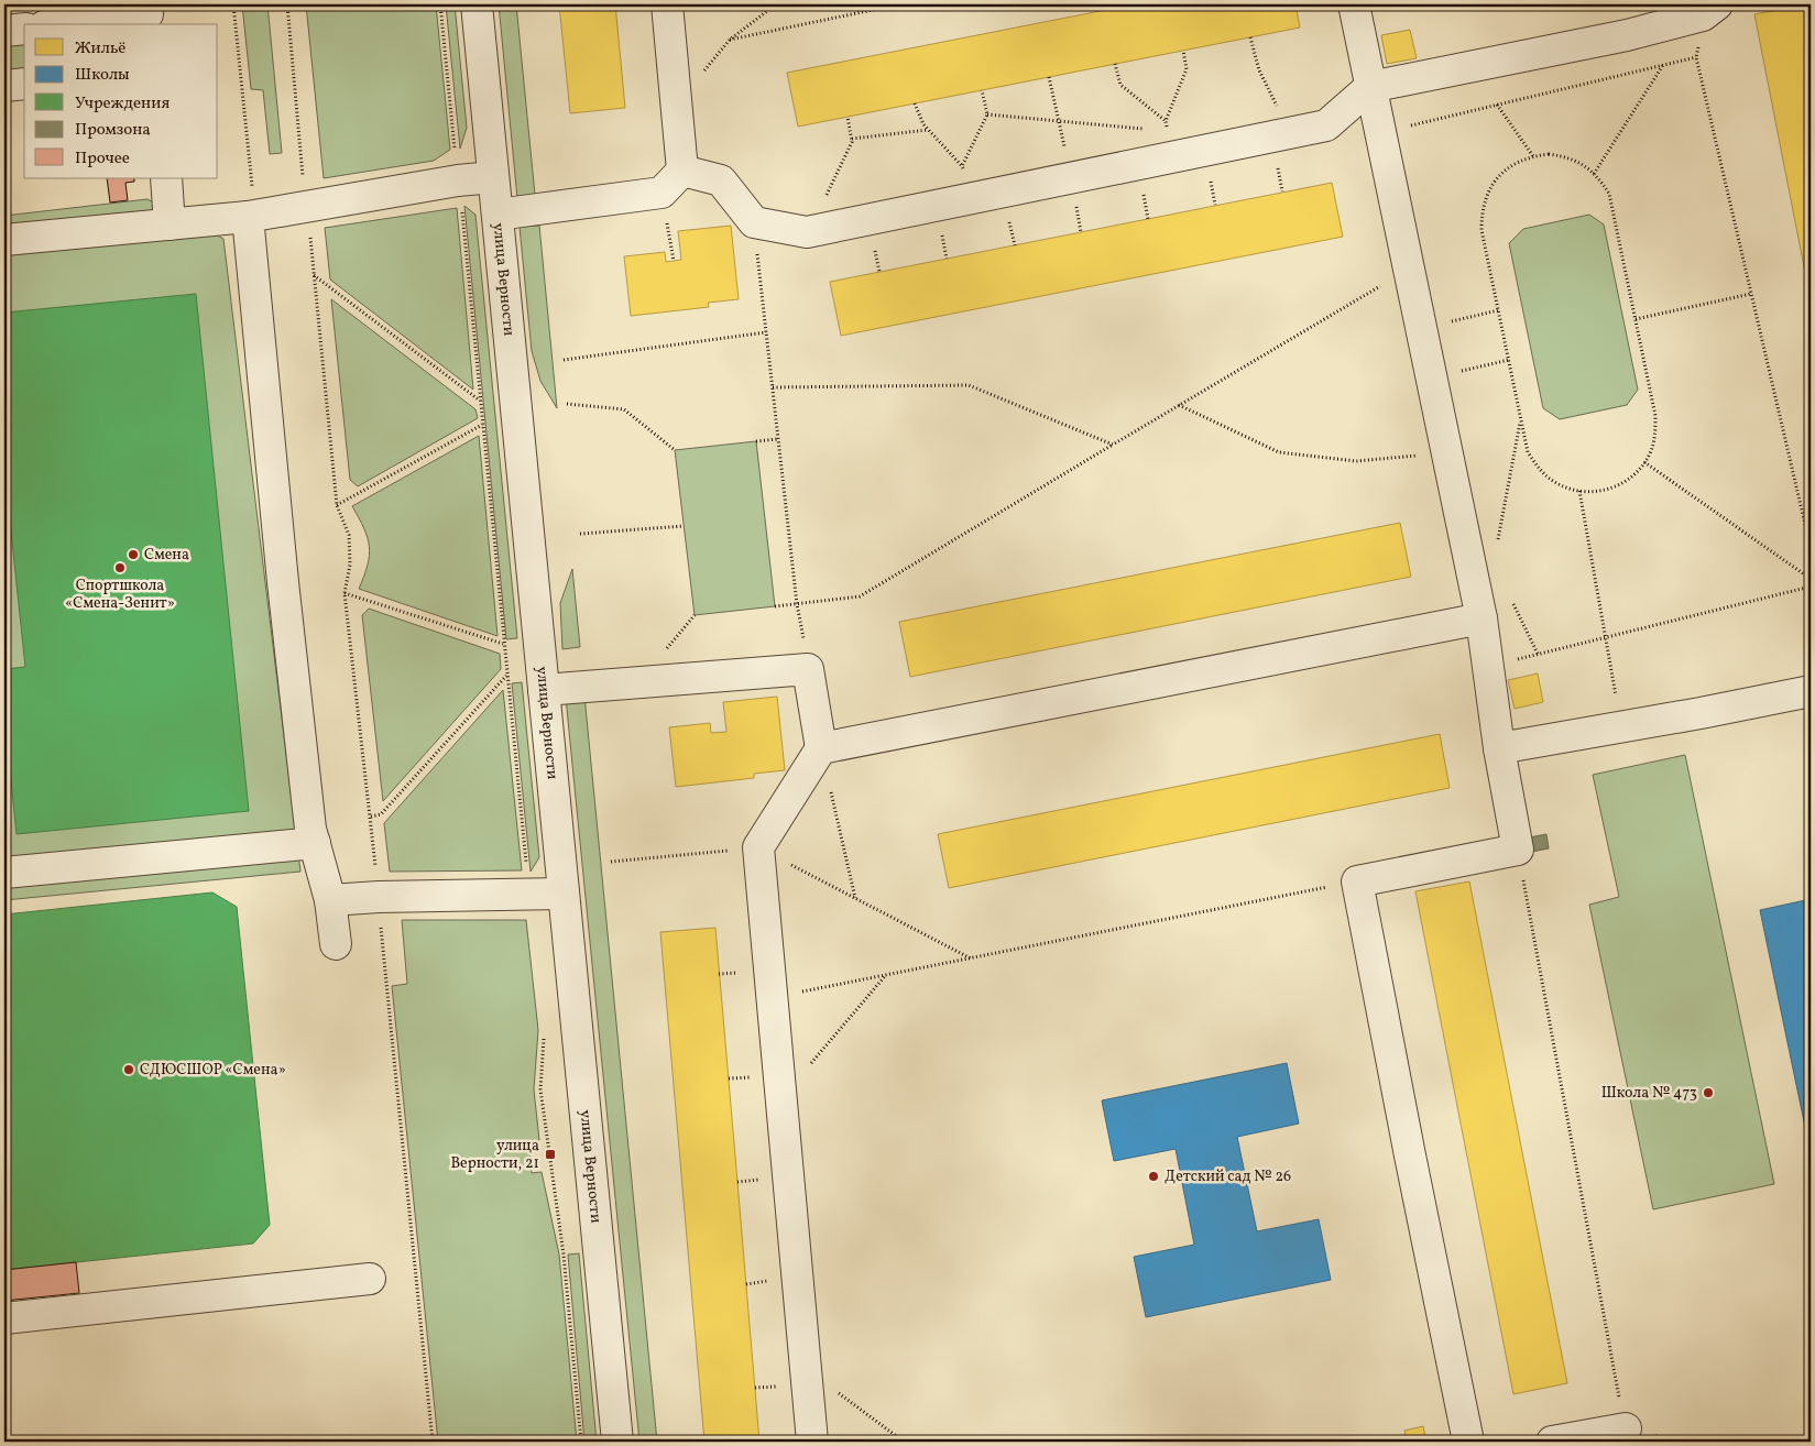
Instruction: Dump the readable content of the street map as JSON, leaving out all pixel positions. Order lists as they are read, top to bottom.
{
  "streets": {
    "street": ["улица Верности"]
  },
  "places": {
    "other": [
      "Смена",
      "Спортшкола «Смена-Зенит»",
      "СДЮСШОР «Смена»",
      "Школа № 473",
      "Детский сад № 26"
    ],
    "transit": ["улица Верности, 21"]
  },
  "legend": [
    "Жильё",
    "Школы",
    "Учреждения",
    "Промзона",
    "Прочее"
  ]
}
